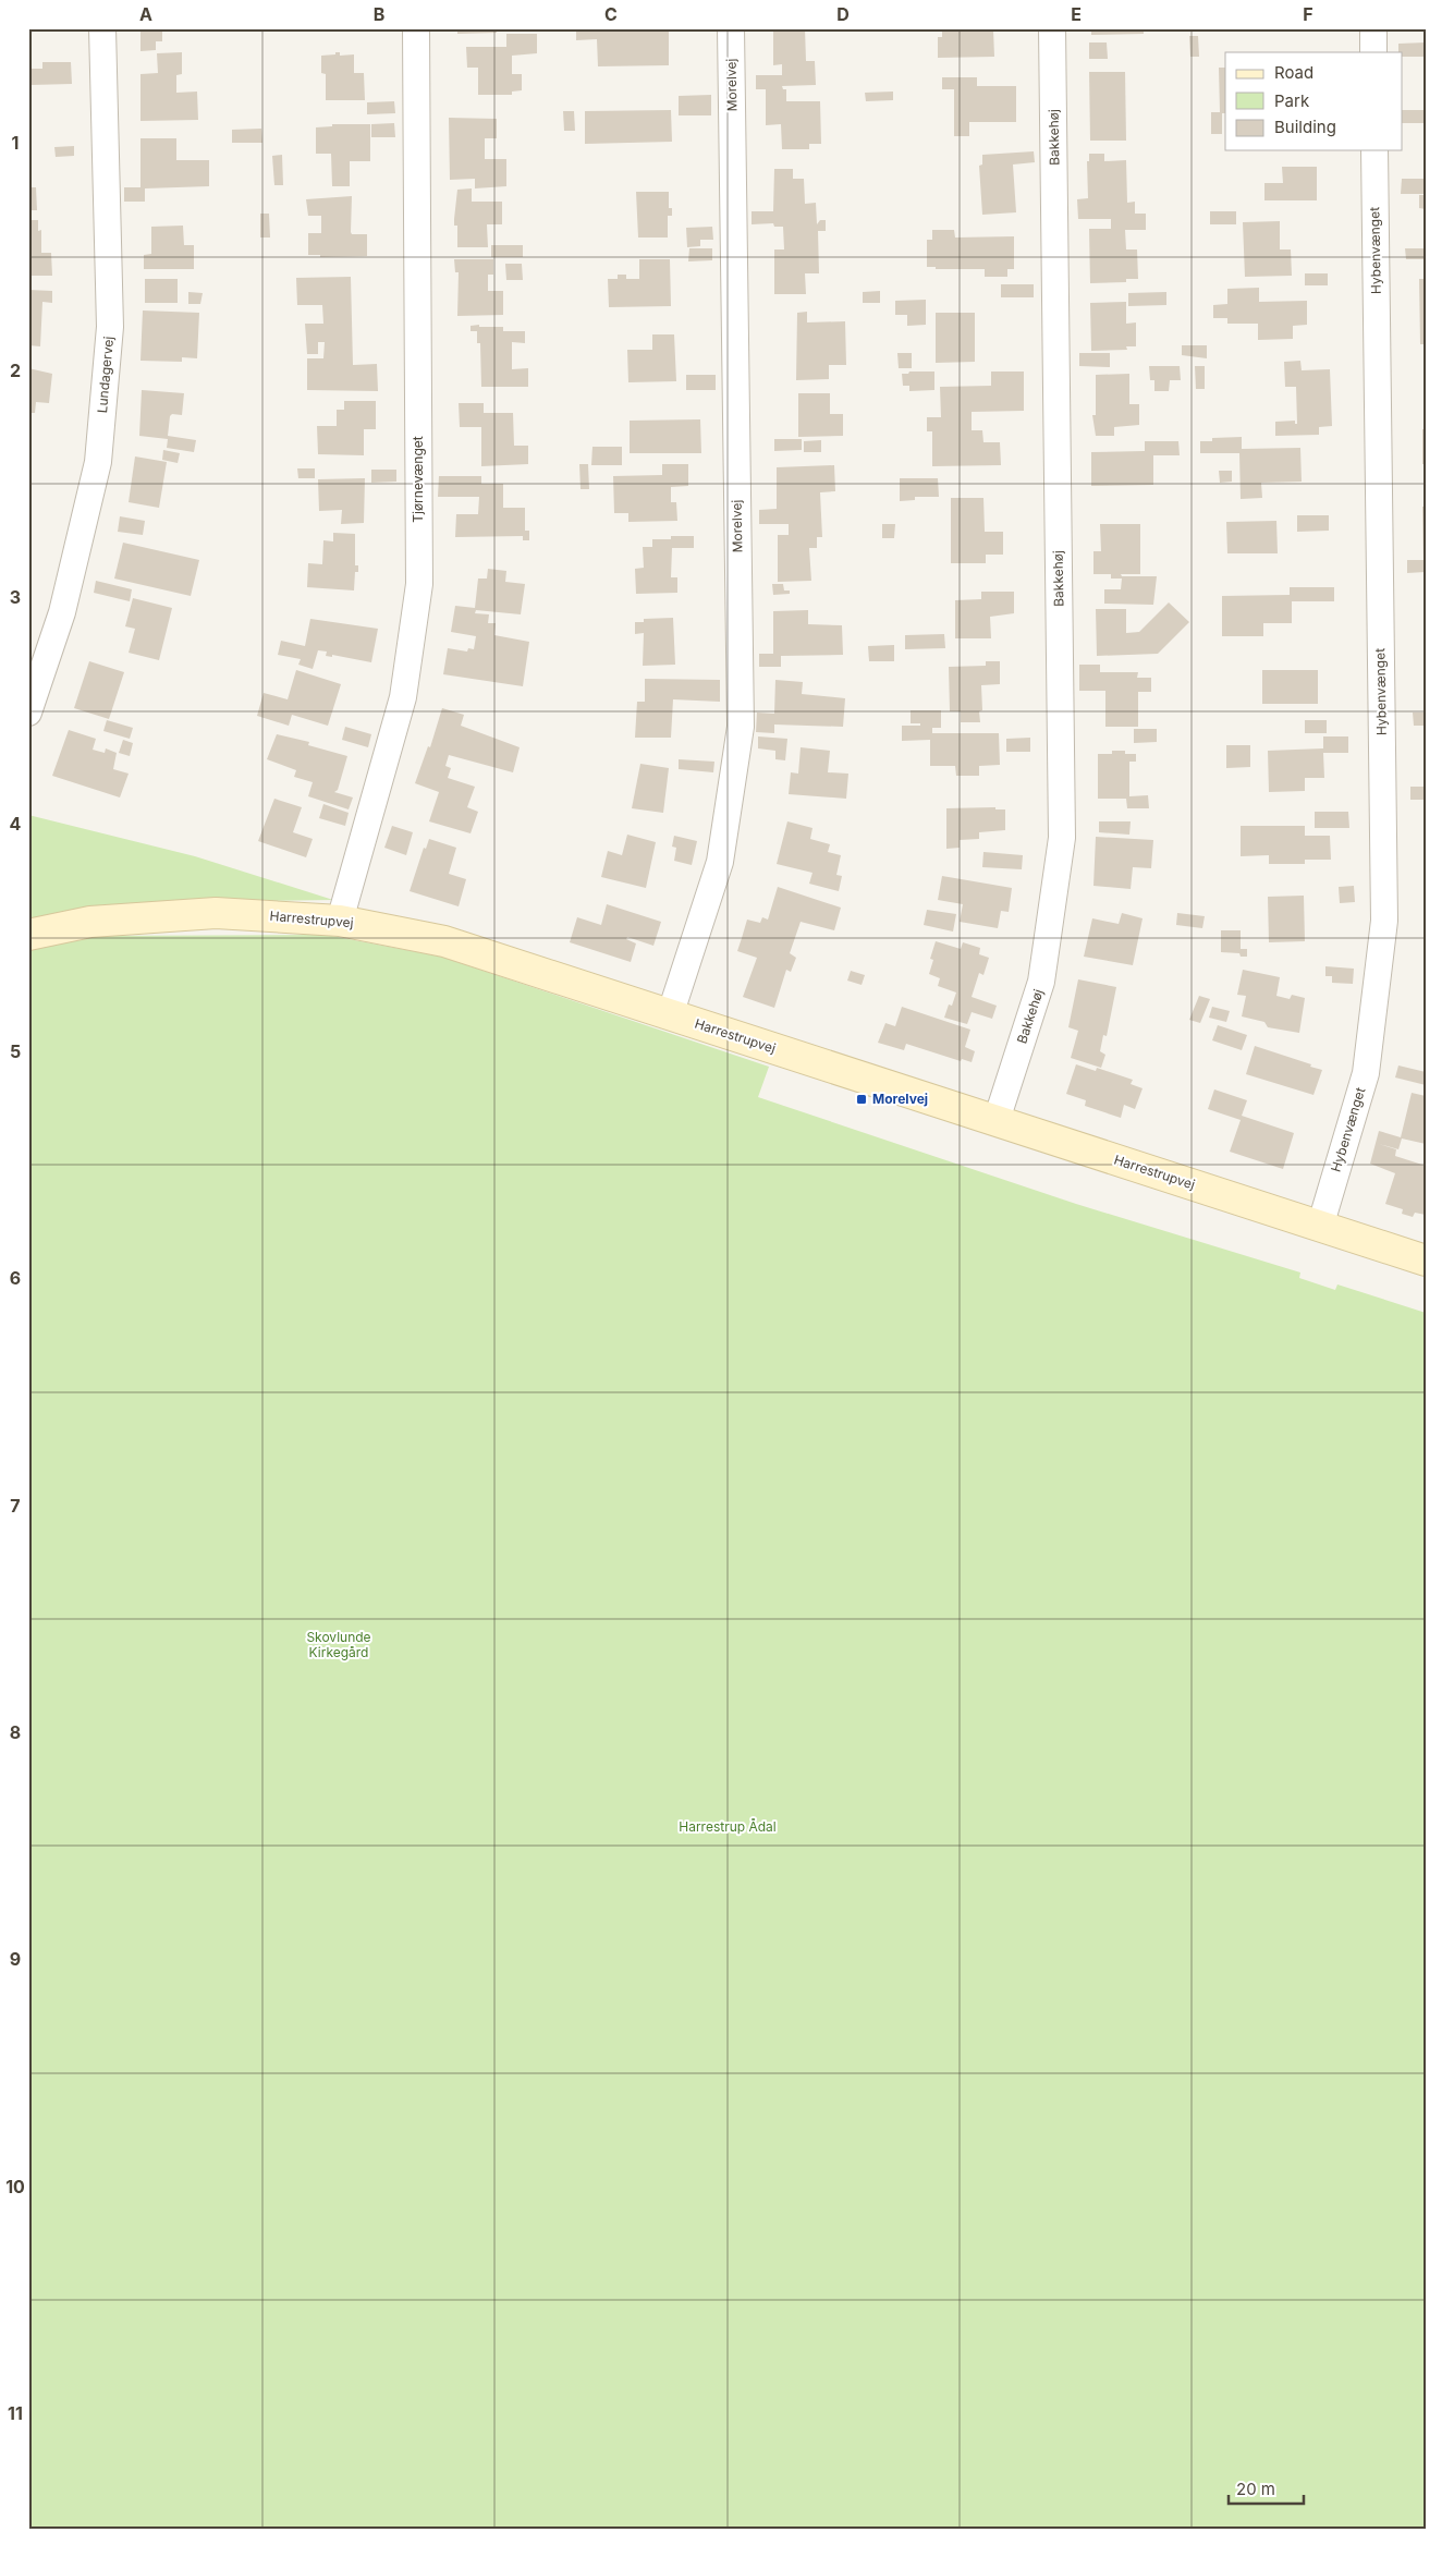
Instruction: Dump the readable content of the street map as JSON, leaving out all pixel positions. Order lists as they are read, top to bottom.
{
  "streets": {
    "street": [
      "Morelvej",
      "Bakkehøj",
      "Hybenvænget",
      "Lundagervej",
      "Tjørnevænget",
      "Harrestrupvej"
    ]
  },
  "crossings": [
    ["Morelvej", "Harrestrupvej"],
    ["Bakkehøj", "Harrestrupvej"],
    ["Hybenvænget", "Harrestrupvej"],
    ["Tjørnevænget", "Harrestrupvej"]
  ],
  "parks": ["Skovlunde Kirkegård", "Harrestrup Ådal"],
  "places": {
    "transit": ["Morelvej"]
  },
  "legend": ["Road", "Park", "Building"],
  "scale_bar": "20 m",
  "grid": {
    "columns": [
      "A",
      "B",
      "C",
      "D",
      "E",
      "F"
    ],
    "rows": [
      "1",
      "2",
      "3",
      "4",
      "5",
      "6",
      "7",
      "8",
      "9",
      "10",
      "11"
    ]
  }
}
